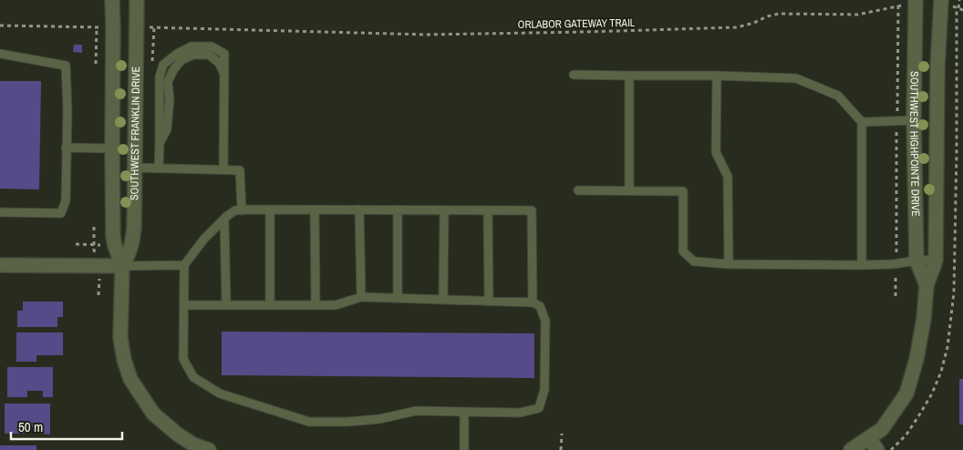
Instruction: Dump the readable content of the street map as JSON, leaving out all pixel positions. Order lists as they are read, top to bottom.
{
  "streets": {
    "street": ["SOUTHWEST FRANKLIN DRIVE", "SOUTHWEST HIGHPOINTE DRIVE"],
    "path": ["ORLABOR GATEWAY TRAIL"]
  },
  "crossings": [
    ["ORLABOR GATEWAY TRAIL", "SOUTHWEST HIGHPOINTE DRIVE"]
  ],
  "scale_bar": "50 m"
}
